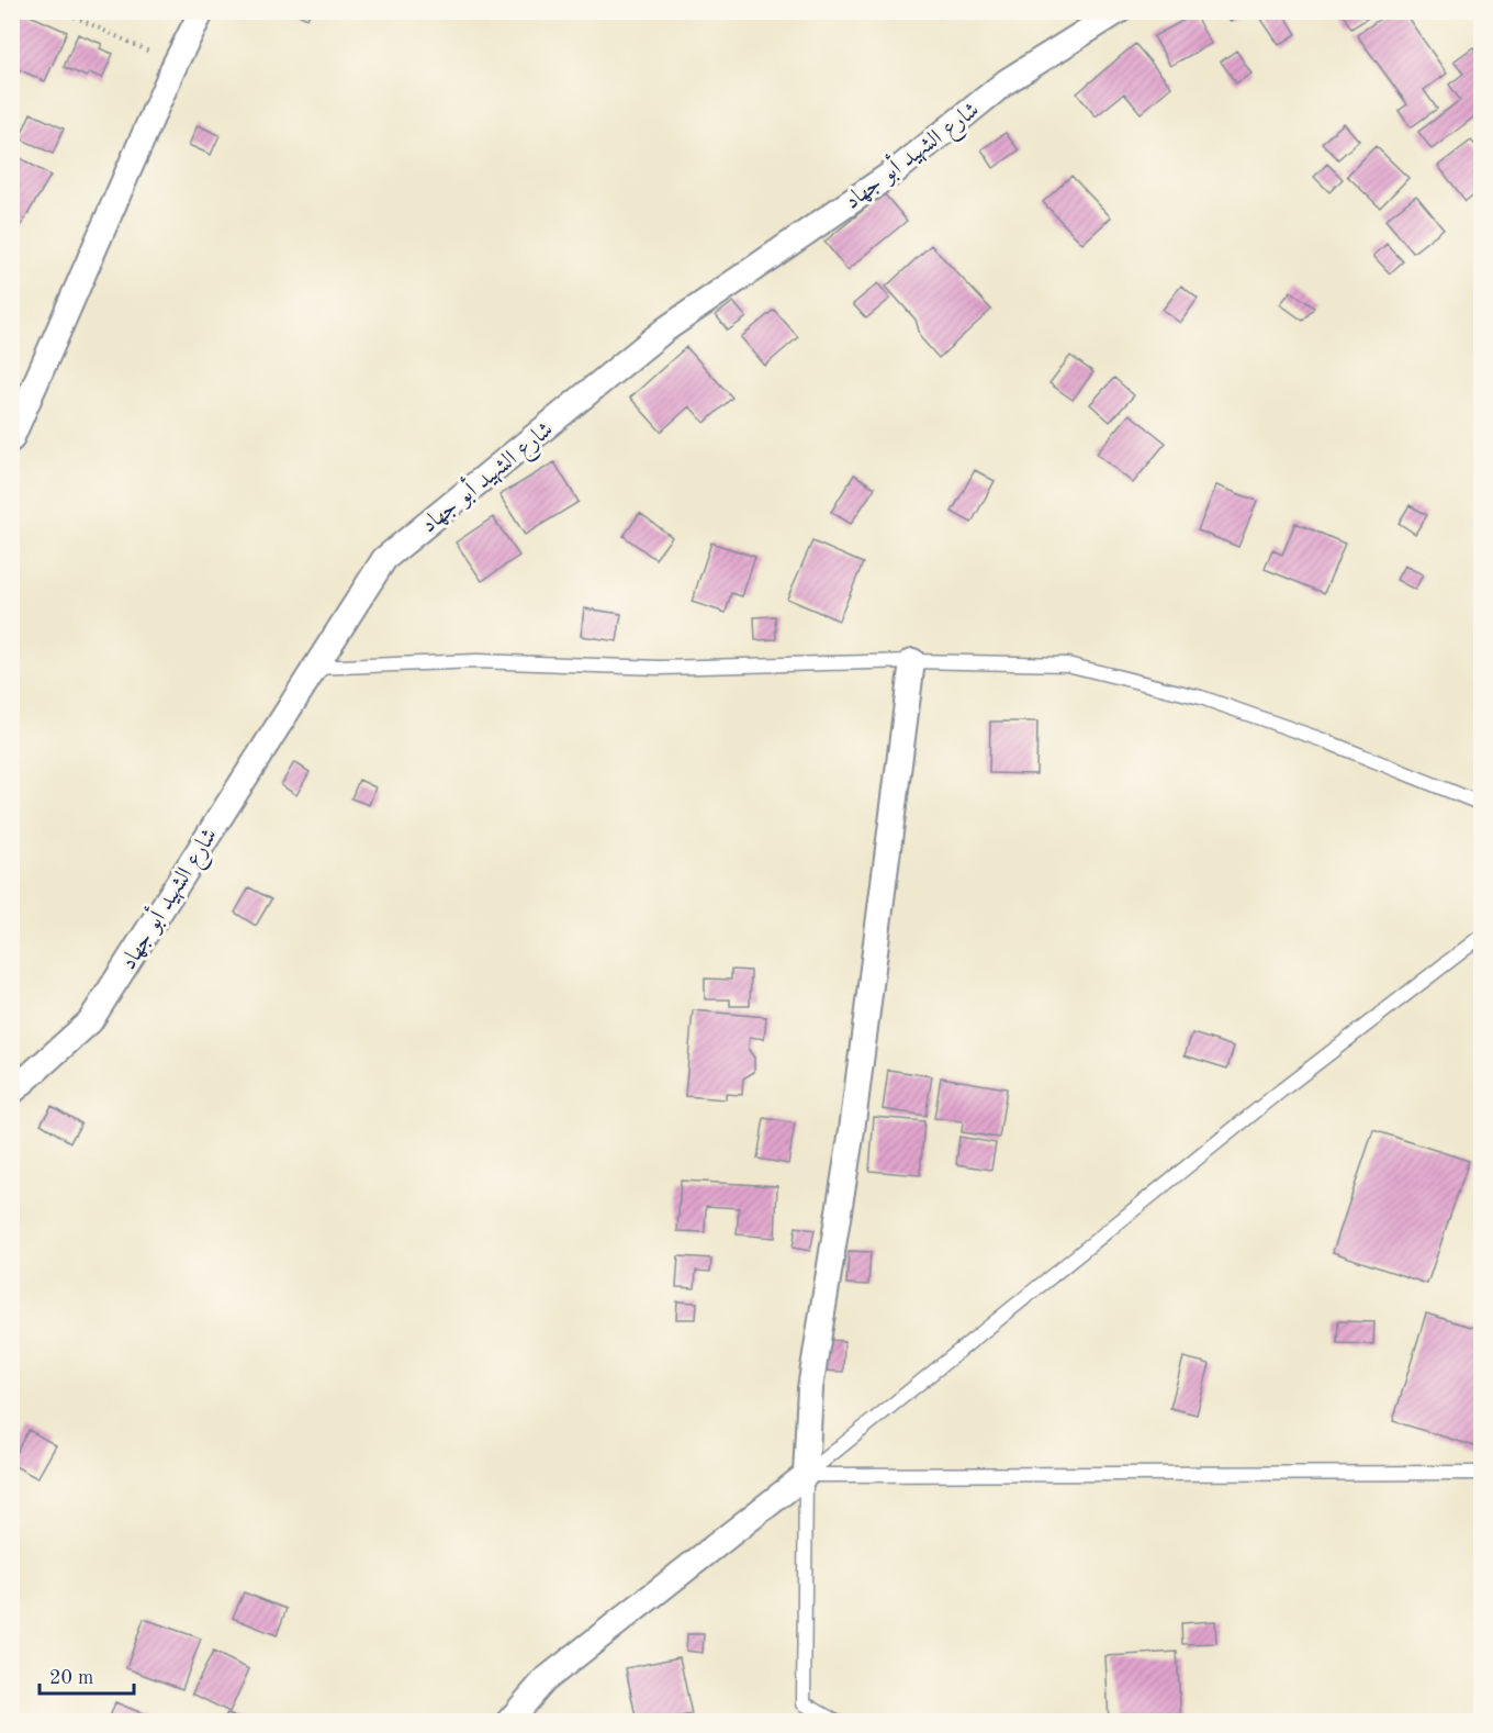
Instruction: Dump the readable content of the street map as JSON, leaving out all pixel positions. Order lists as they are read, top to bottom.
{
  "streets": {
    "street": ["شارع الشهيد أبو جهاد"]
  },
  "scale_bar": "20 m"
}
